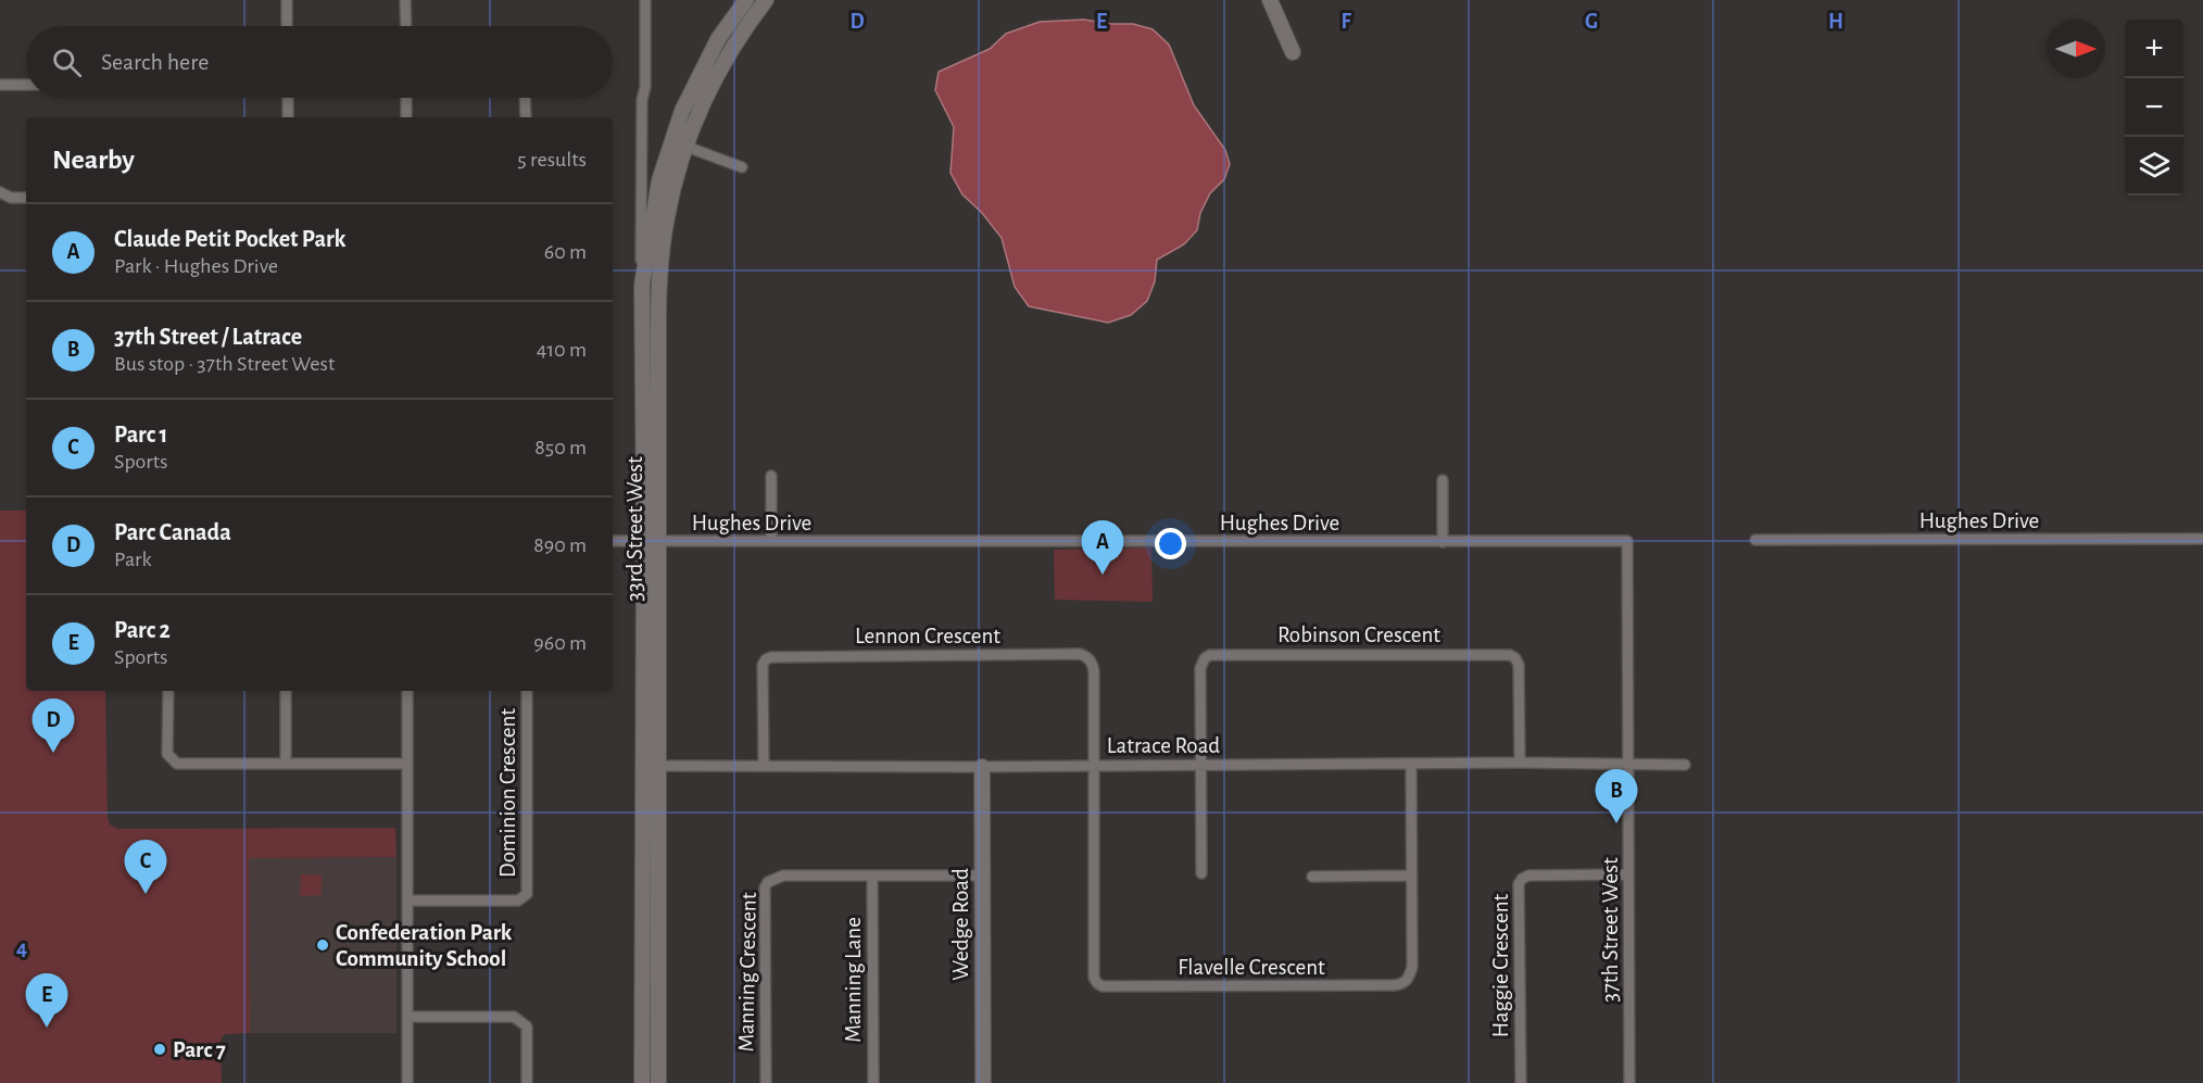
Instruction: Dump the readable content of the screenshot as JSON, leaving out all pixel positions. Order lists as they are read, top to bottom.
{
  "streets": {
    "main road": ["33rd Street West", "Wedge Road"],
    "street": [
      "Hughes Drive",
      "Robinson Crescent",
      "Lennon Crescent",
      "Latrace Road",
      "Dominion Crescent",
      "37th Street West",
      "Haggie Crescent",
      "Flavelle Crescent",
      "Manning Crescent",
      "Manning Lane"
    ]
  },
  "crossings": [
    ["Hughes Drive", "33rd Street West"],
    ["Hughes Drive", "37th Street West"],
    ["33rd Street West", "Latrace Road"],
    ["Robinson Crescent", "Latrace Road"],
    ["Lennon Crescent", "Latrace Road"],
    ["Lennon Crescent", "Flavelle Crescent"],
    ["Latrace Road", "Wedge Road"],
    ["Latrace Road", "37th Street West"],
    ["Latrace Road", "Flavelle Crescent"],
    ["Wedge Road", "Manning Crescent"],
    ["37th Street West", "Haggie Crescent"],
    ["Manning Crescent", "Manning Lane"]
  ],
  "places": ["Confederation Park Community School", "Parc 7"],
  "north": "right",
  "page": {
    "map_buttons": ["+", "−"],
    "search": "Search here",
    "heading": ["Nearby", "5 results"],
    "list": [
      {
        "mark": "A",
        "name": "Claude Petit Pocket Park",
        "note": "Park · Hughes Drive",
        "value": "60 m"
      },
      {
        "mark": "B",
        "name": "37th Street / Latrace",
        "note": "Bus stop · 37th Street West",
        "value": "410 m"
      },
      {
        "mark": "C",
        "name": "Parc 1",
        "note": "Sports",
        "value": "850 m"
      },
      {
        "mark": "D",
        "name": "Parc Canada",
        "note": "Park",
        "value": "890 m"
      },
      {
        "mark": "E",
        "name": "Parc 2",
        "note": "Sports",
        "value": "960 m"
      }
    ],
    "pins": [
      "A",
      "D",
      "B",
      "C",
      "E"
    ]
  },
  "grid": {
    "columns": [
      "D",
      "E",
      "F",
      "G",
      "H"
    ],
    "rows": ["4"]
  }
}
